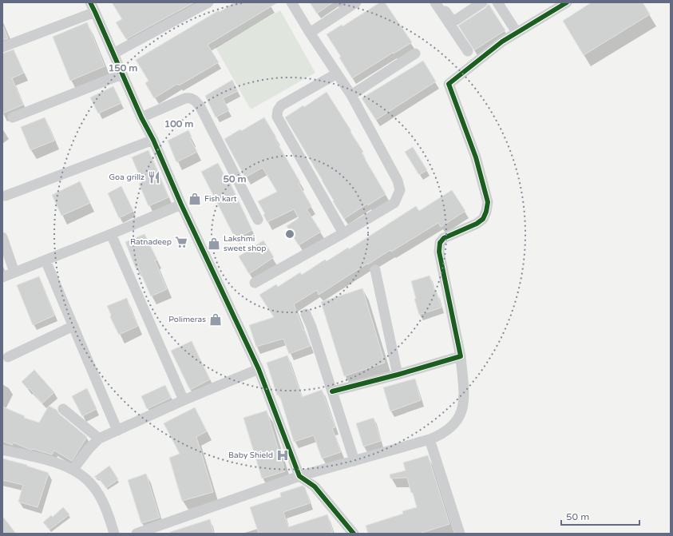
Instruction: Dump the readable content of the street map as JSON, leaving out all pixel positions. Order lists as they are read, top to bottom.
{
  "places": {
    "restaurant": ["Goa grillz"],
    "shop": ["Fish kart", "Lakshmi sweet shop", "Polimeras"],
    "supermarket": ["Ratnadeep"],
    "hospital": ["Baby Shield"]
  },
  "scale_bar": "50 m",
  "rings": ["150 m", "100 m", "50 m"]
}
